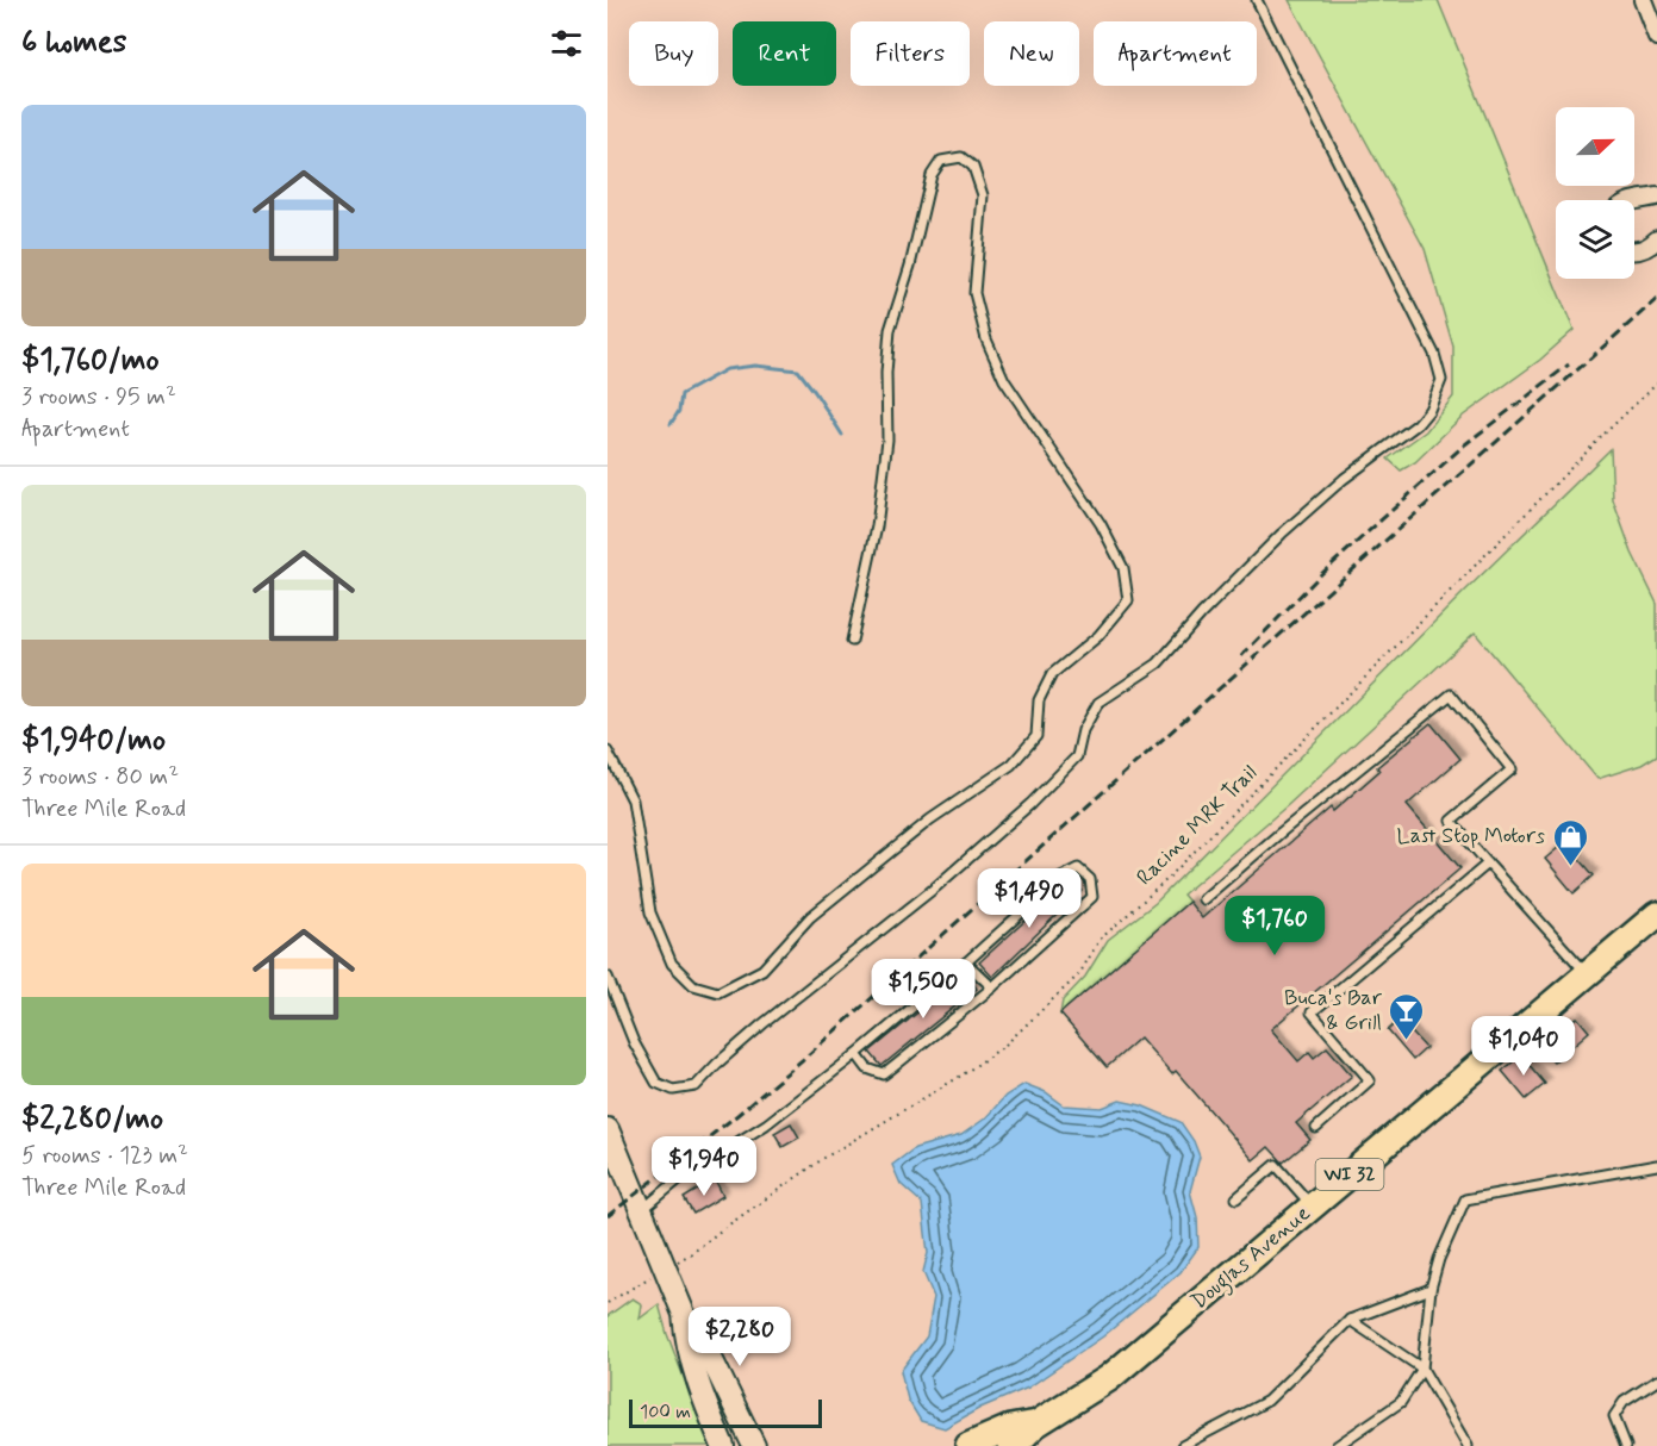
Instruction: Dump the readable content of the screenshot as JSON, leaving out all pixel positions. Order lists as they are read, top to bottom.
{
  "streets": {
    "main road": ["WI 32", "Douglas Avenue"],
    "path": ["Racine MRK Trail"]
  },
  "places": {
    "shop": ["Last Stop Motors"],
    "bar": ["Buca's Bar & Grill"]
  },
  "scale_bar": "100 m",
  "north": "right",
  "page": {
    "heading": "6 homes",
    "chip": [
      "Buy",
      "Rent",
      "Filters",
      "New",
      "Apartment"
    ],
    "list": [
      {
        "name": "$1,760/mo",
        "note": "3 rooms · 95 m² · Apartment"
      },
      {
        "name": "$1,940/mo",
        "note": "3 rooms · 80 m² · Three Mile Road"
      },
      {
        "name": "$2,280/mo",
        "note": "5 rooms · 123 m² · Three Mile Road"
      }
    ],
    "price": [
      "$1,490",
      "$1,760",
      "$1,500",
      "$1,040",
      "$1,940",
      "$2,280"
    ],
    "scale": "100 m"
  }
}
